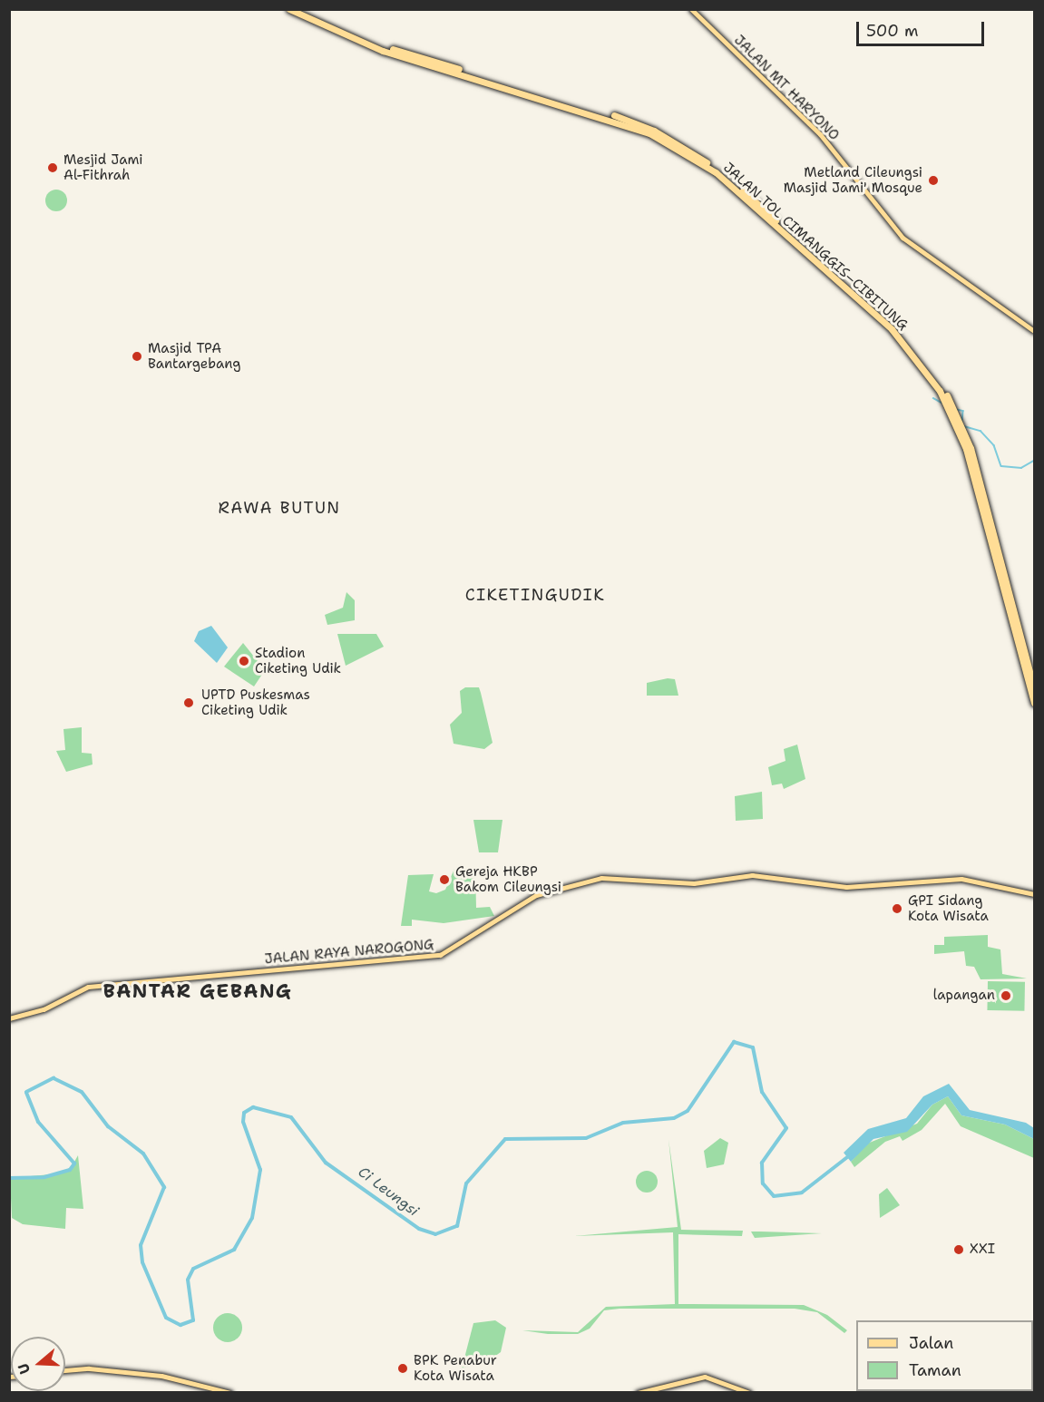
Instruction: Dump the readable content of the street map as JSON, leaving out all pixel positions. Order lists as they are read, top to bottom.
{
  "streets": {
    "highway": ["JALAN TOL CIMANGGIS–CIBITUNG"],
    "main road": ["JALAN MT HARYONO", "JALAN RAYA NAROGONG"]
  },
  "districts": ["RAWA BUTUN", "CIKETINGUDIK", "BANTAR GEBANG"],
  "water": ["Ci Leungsi"],
  "places": [
    "Mesjid Jami Al-Fithrah",
    "Metland Cileungsi Masjid Jami' Mosque",
    "Masjid TPA Bantargebang",
    "Stadion Ciketing Udik",
    "UPTD Puskesmas Ciketing Udik",
    "Gereja HKBP Bakom Cileungsi",
    "GPI Sidang Kota Wisata",
    "lapangan",
    "XXI",
    "BPK Penabur Kota Wisata"
  ],
  "legend": ["Jalan", "Taman"],
  "scale_bar": "500 m",
  "north": "left"
}
